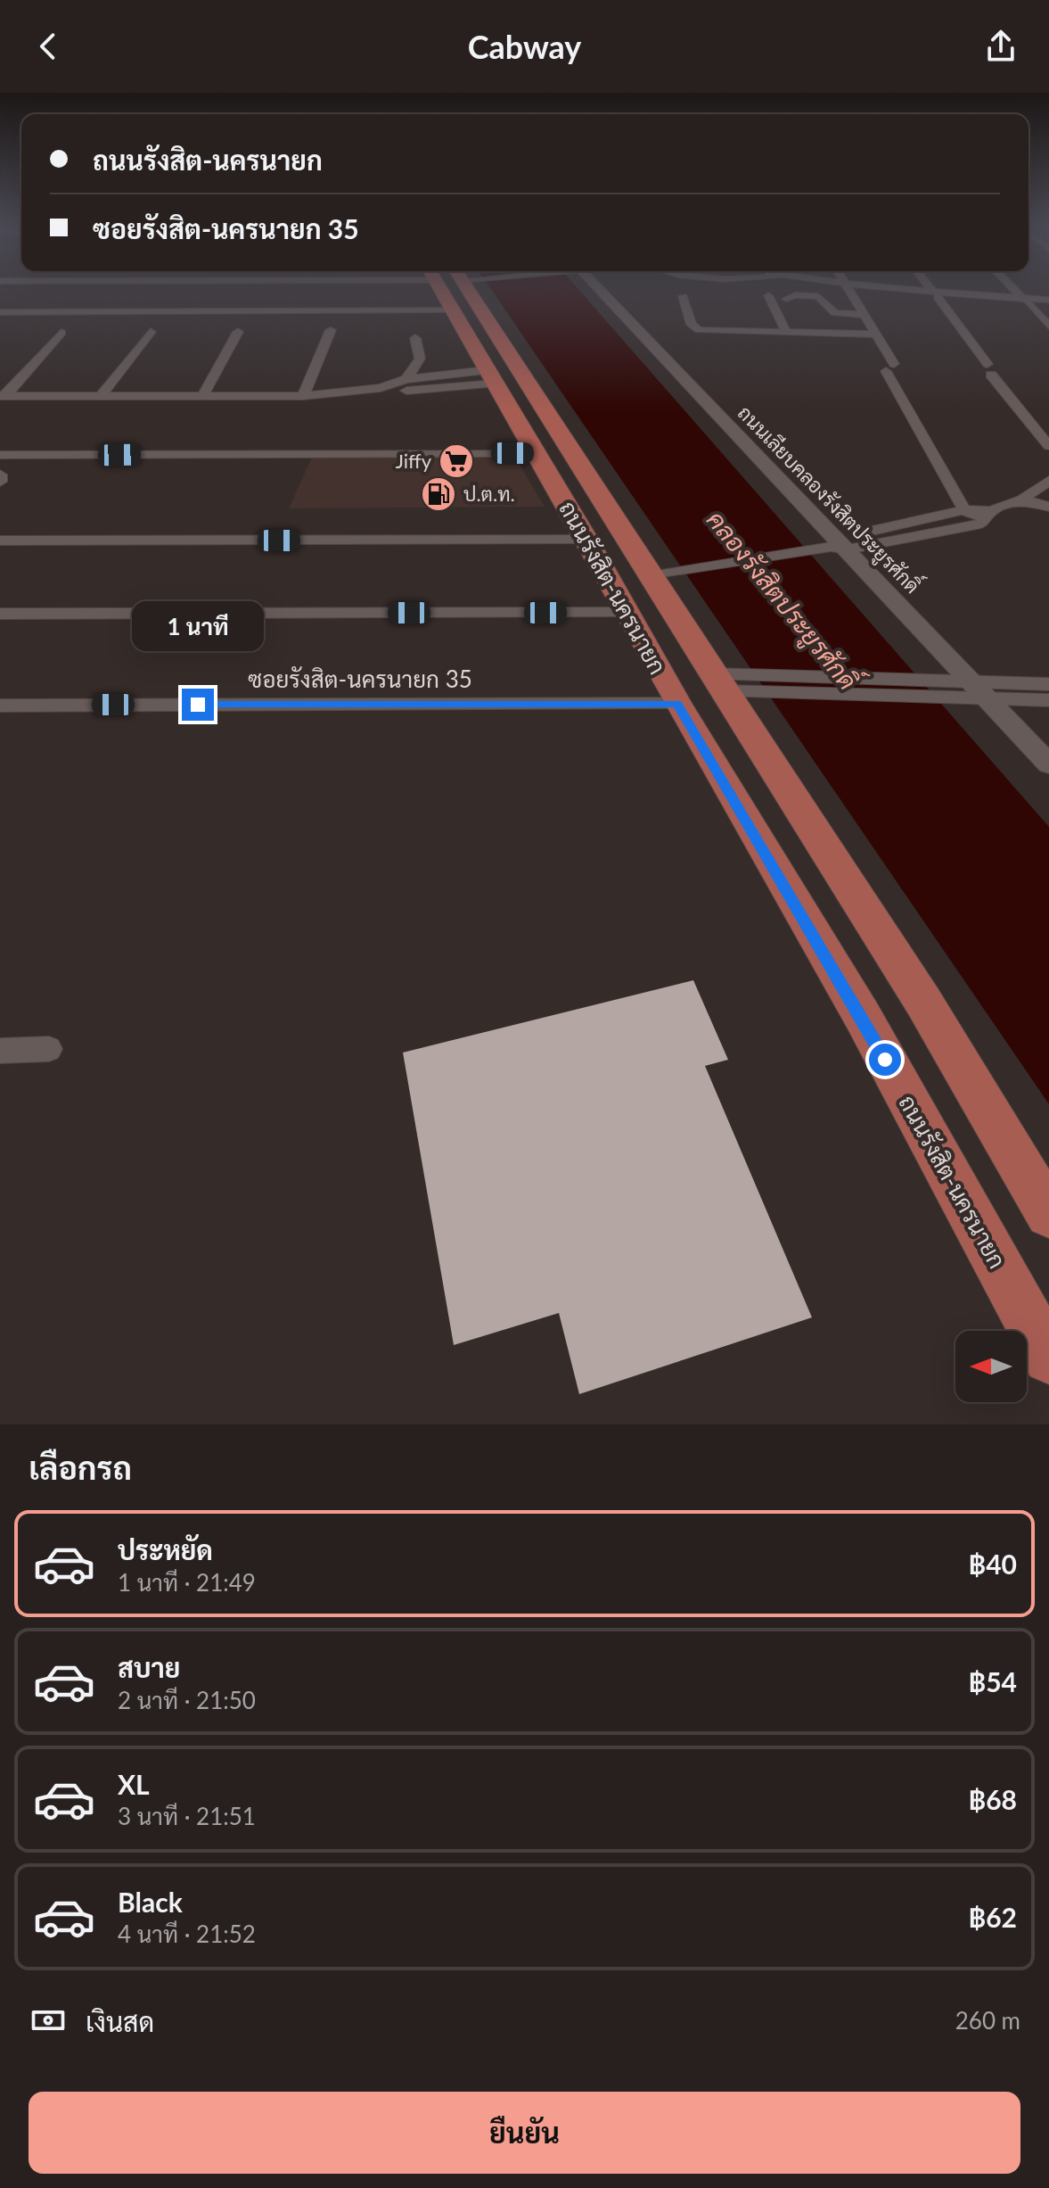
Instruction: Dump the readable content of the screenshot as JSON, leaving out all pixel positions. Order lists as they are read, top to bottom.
{
  "streets": {
    "main road": ["ถนนรังสิต-นครนายก"],
    "street": ["ถนนเลียบคลองรังสิตประยูรศักดิ์", "ซอยรังสิต-นครนายก 35"]
  },
  "crossings": [
    ["ถนนรังสิต-นครนายก", "ซอยรังสิต-นครนายก 35"]
  ],
  "water": ["คลองรังสิตประยูรศักดิ์"],
  "places": {
    "supermarket": ["Jiffy"],
    "fuel station": ["ป.ต.ท."]
  },
  "north": "left",
  "page": {
    "header": "Cabway",
    "banner": ["ถนนรังสิต-นครนายก", "ซอยรังสิต-นครนายก 35"],
    "bubble": "1 นาที",
    "heading": "เลือกรถ",
    "list": [
      {
        "name": "ประหยัด",
        "note": "1 นาที · 21:49",
        "value": "฿40"
      },
      {
        "name": "สบาย",
        "note": "2 นาที · 21:50",
        "value": "฿54"
      },
      {
        "name": "XL",
        "note": "3 นาที · 21:51",
        "value": "฿68"
      },
      {
        "name": "Black",
        "note": "4 นาที · 21:52",
        "value": "฿62"
      }
    ],
    "pay": ["เงินสด", "260 m"],
    "buttons": "ยืนยัน"
  }
}
